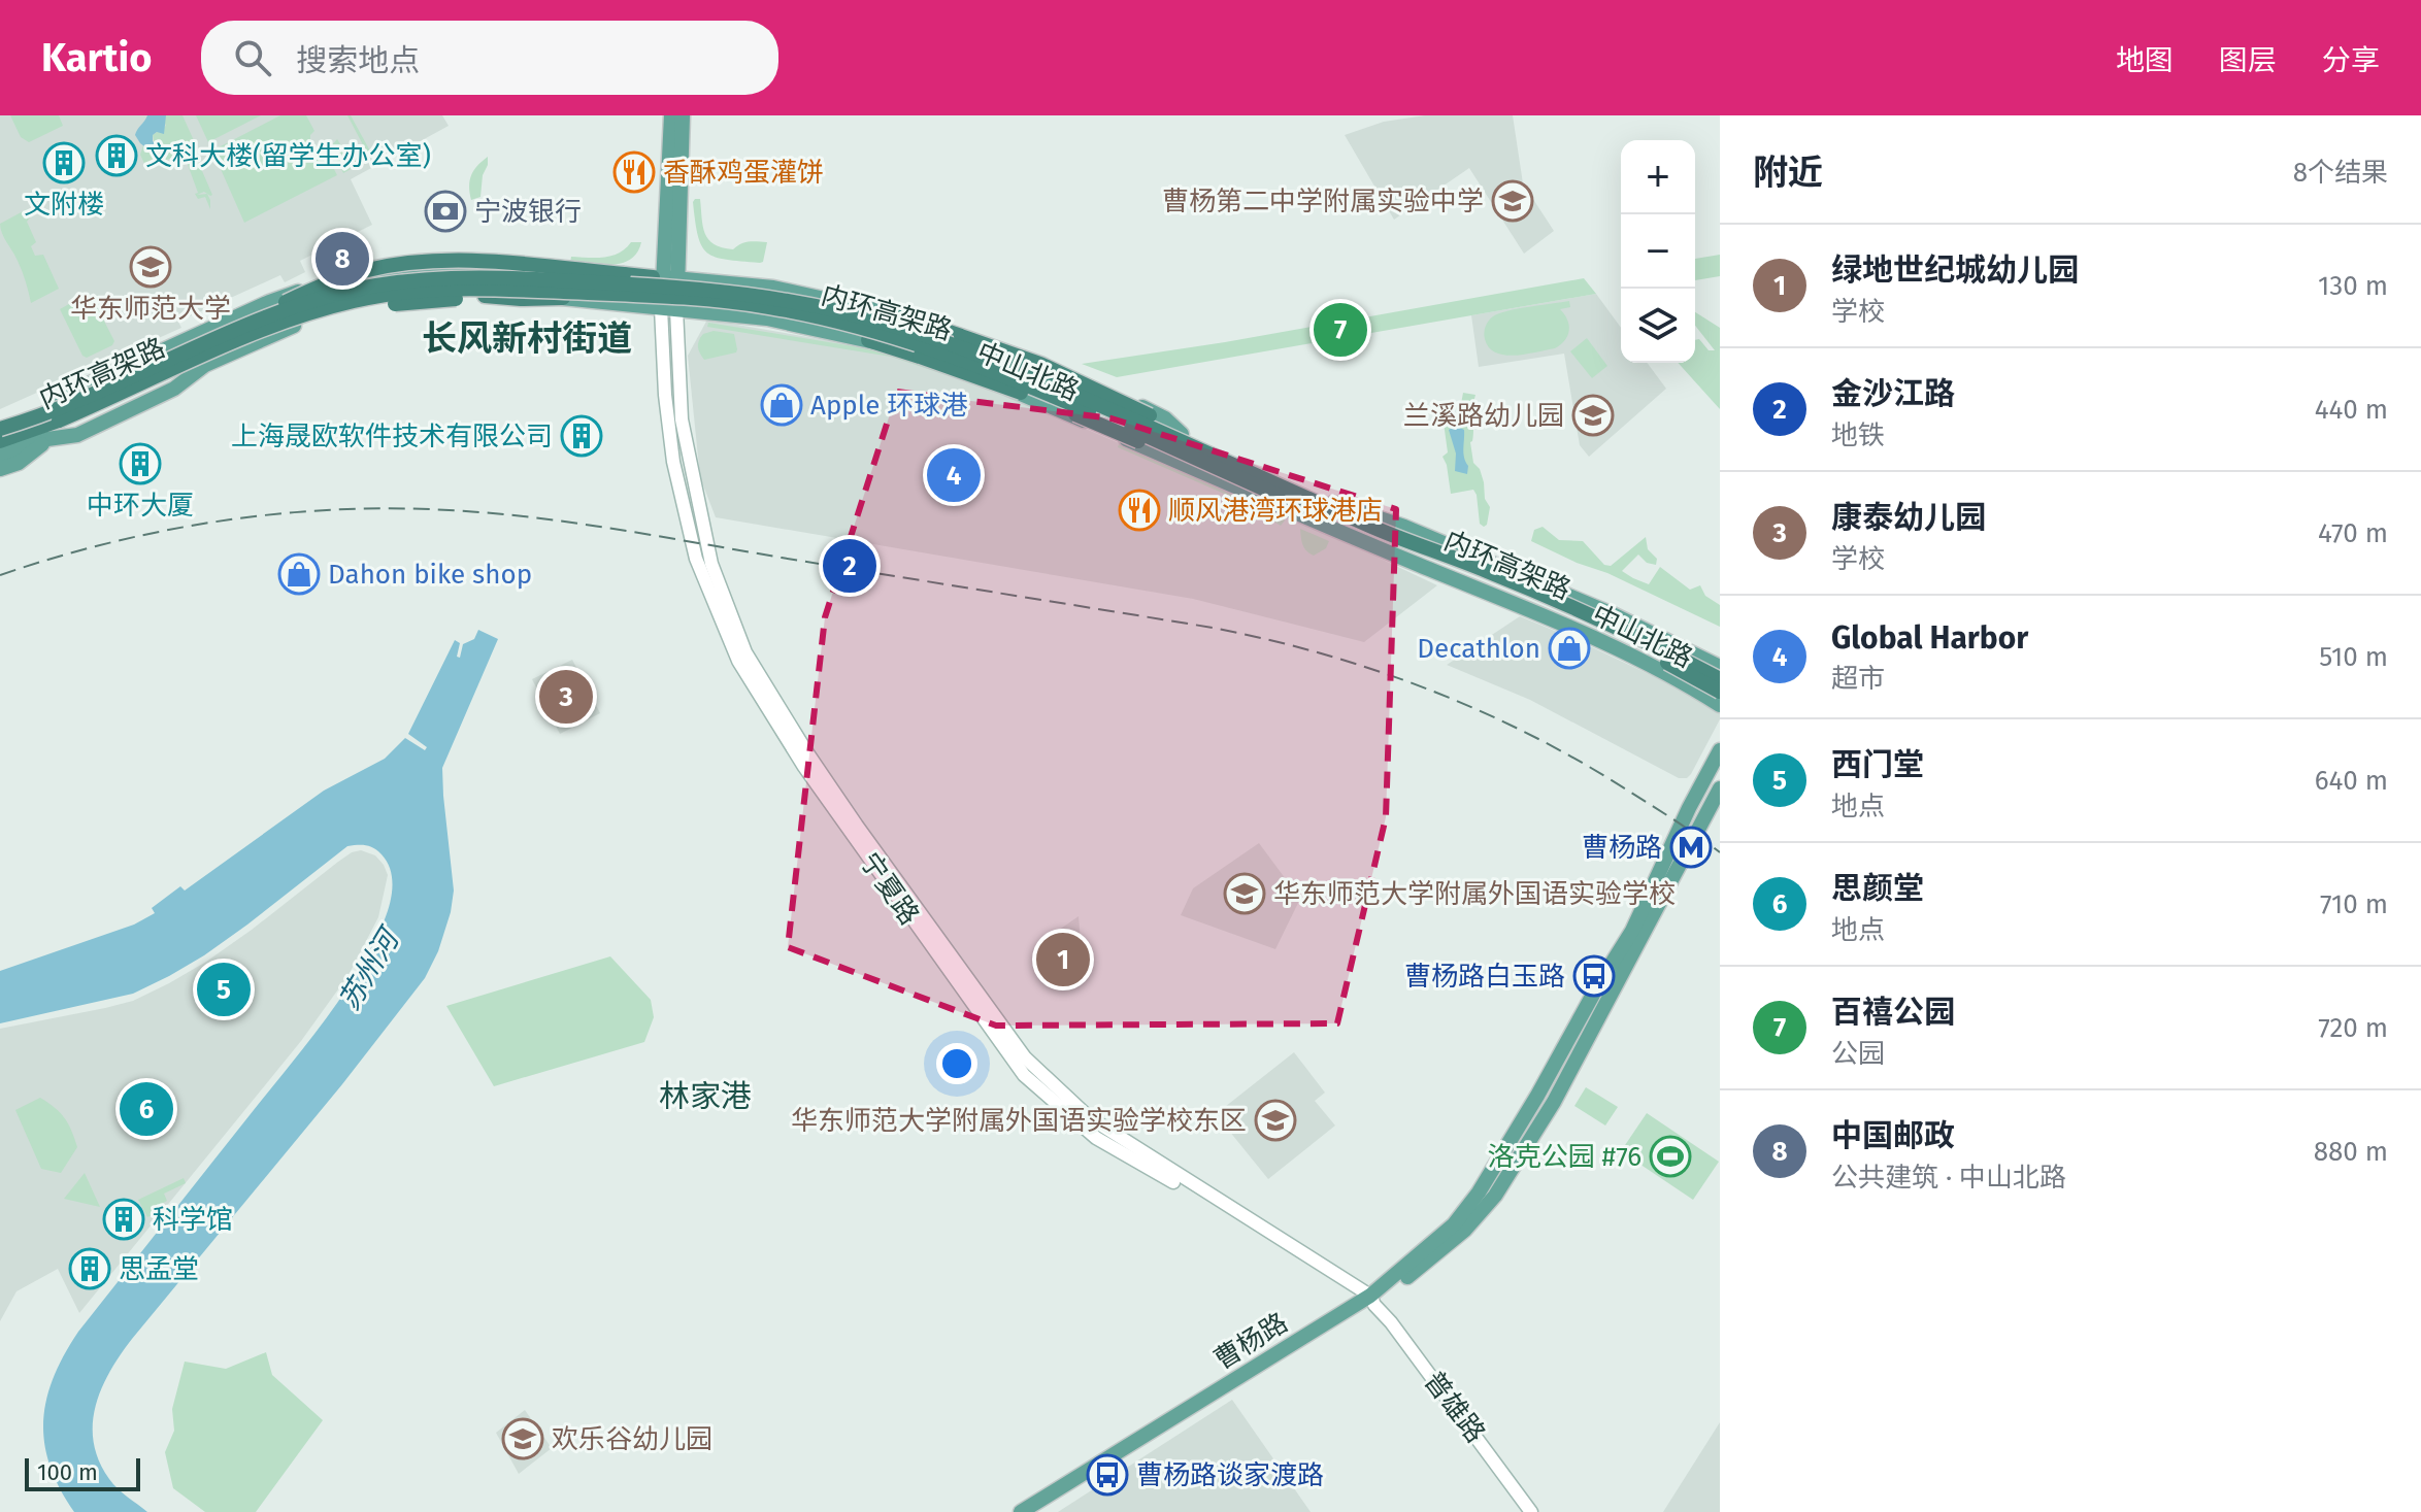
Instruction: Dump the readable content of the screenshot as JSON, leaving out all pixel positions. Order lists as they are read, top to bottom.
{
  "streets": {
    "highway": ["内环高架路"],
    "main road": [
      "中山北路",
      "宁夏路",
      "曹杨路",
      "普雄路"
    ]
  },
  "crossings": [
    ["中山北路", "宁夏路"],
    ["宁夏路", "曹杨路"],
    ["宁夏路", "普雄路"],
    ["曹杨路", "普雄路"]
  ],
  "districts": ["长风新村街道", "林家港"],
  "water": ["苏州河"],
  "places": {
    "building": [
      "文科大楼(留学生办公室)",
      "文附楼",
      "上海晟欧软件技术有限公司",
      "中环大厦",
      "科学馆",
      "思孟堂"
    ],
    "restaurant": ["香酥鸡蛋灌饼", "顺风港湾环球港店"],
    "school or university": [
      "曹杨第二中学附属实验中学",
      "华东师范大学",
      "兰溪路幼儿园",
      "华东师范大学附属外国语实验学校",
      "华东师范大学附属外国语实验学校东区",
      "欢乐谷幼儿园"
    ],
    "bank": ["宁波银行"],
    "shop": ["Apple 环球港", "Dahon bike shop", "Decathlon"],
    "metro station": ["曹杨路"],
    "bus stop": ["曹杨路白玉路", "曹杨路谈家渡路"],
    "sports": ["洛克公园 #76"]
  },
  "scale_bar": "100 m",
  "page": {
    "header": "Kartio",
    "search": "搜索地点",
    "nav": ["地图", "图层", "分享"],
    "heading": ["附近", "8个结果"],
    "map_buttons": ["+", "−"],
    "list": [
      {
        "mark": "1",
        "name": "绿地世纪城幼儿园",
        "note": "学校",
        "value": "130 m"
      },
      {
        "mark": "2",
        "name": "金沙江路",
        "note": "地铁",
        "value": "440 m"
      },
      {
        "mark": "3",
        "name": "康泰幼儿园",
        "note": "学校",
        "value": "470 m"
      },
      {
        "mark": "4",
        "name": "Global Harbor",
        "note": "超市",
        "value": "510 m"
      },
      {
        "mark": "5",
        "name": "西门堂",
        "note": "地点",
        "value": "640 m"
      },
      {
        "mark": "6",
        "name": "思颜堂",
        "note": "地点",
        "value": "710 m"
      },
      {
        "mark": "7",
        "name": "百禧公园",
        "note": "公园",
        "value": "720 m"
      },
      {
        "mark": "8",
        "name": "中国邮政",
        "note": "公共建筑 · 中山北路",
        "value": "880 m"
      }
    ],
    "pins": [
      "8",
      "7",
      "4",
      "2",
      "3",
      "1",
      "5",
      "6"
    ],
    "scale": "100 m"
  }
}
